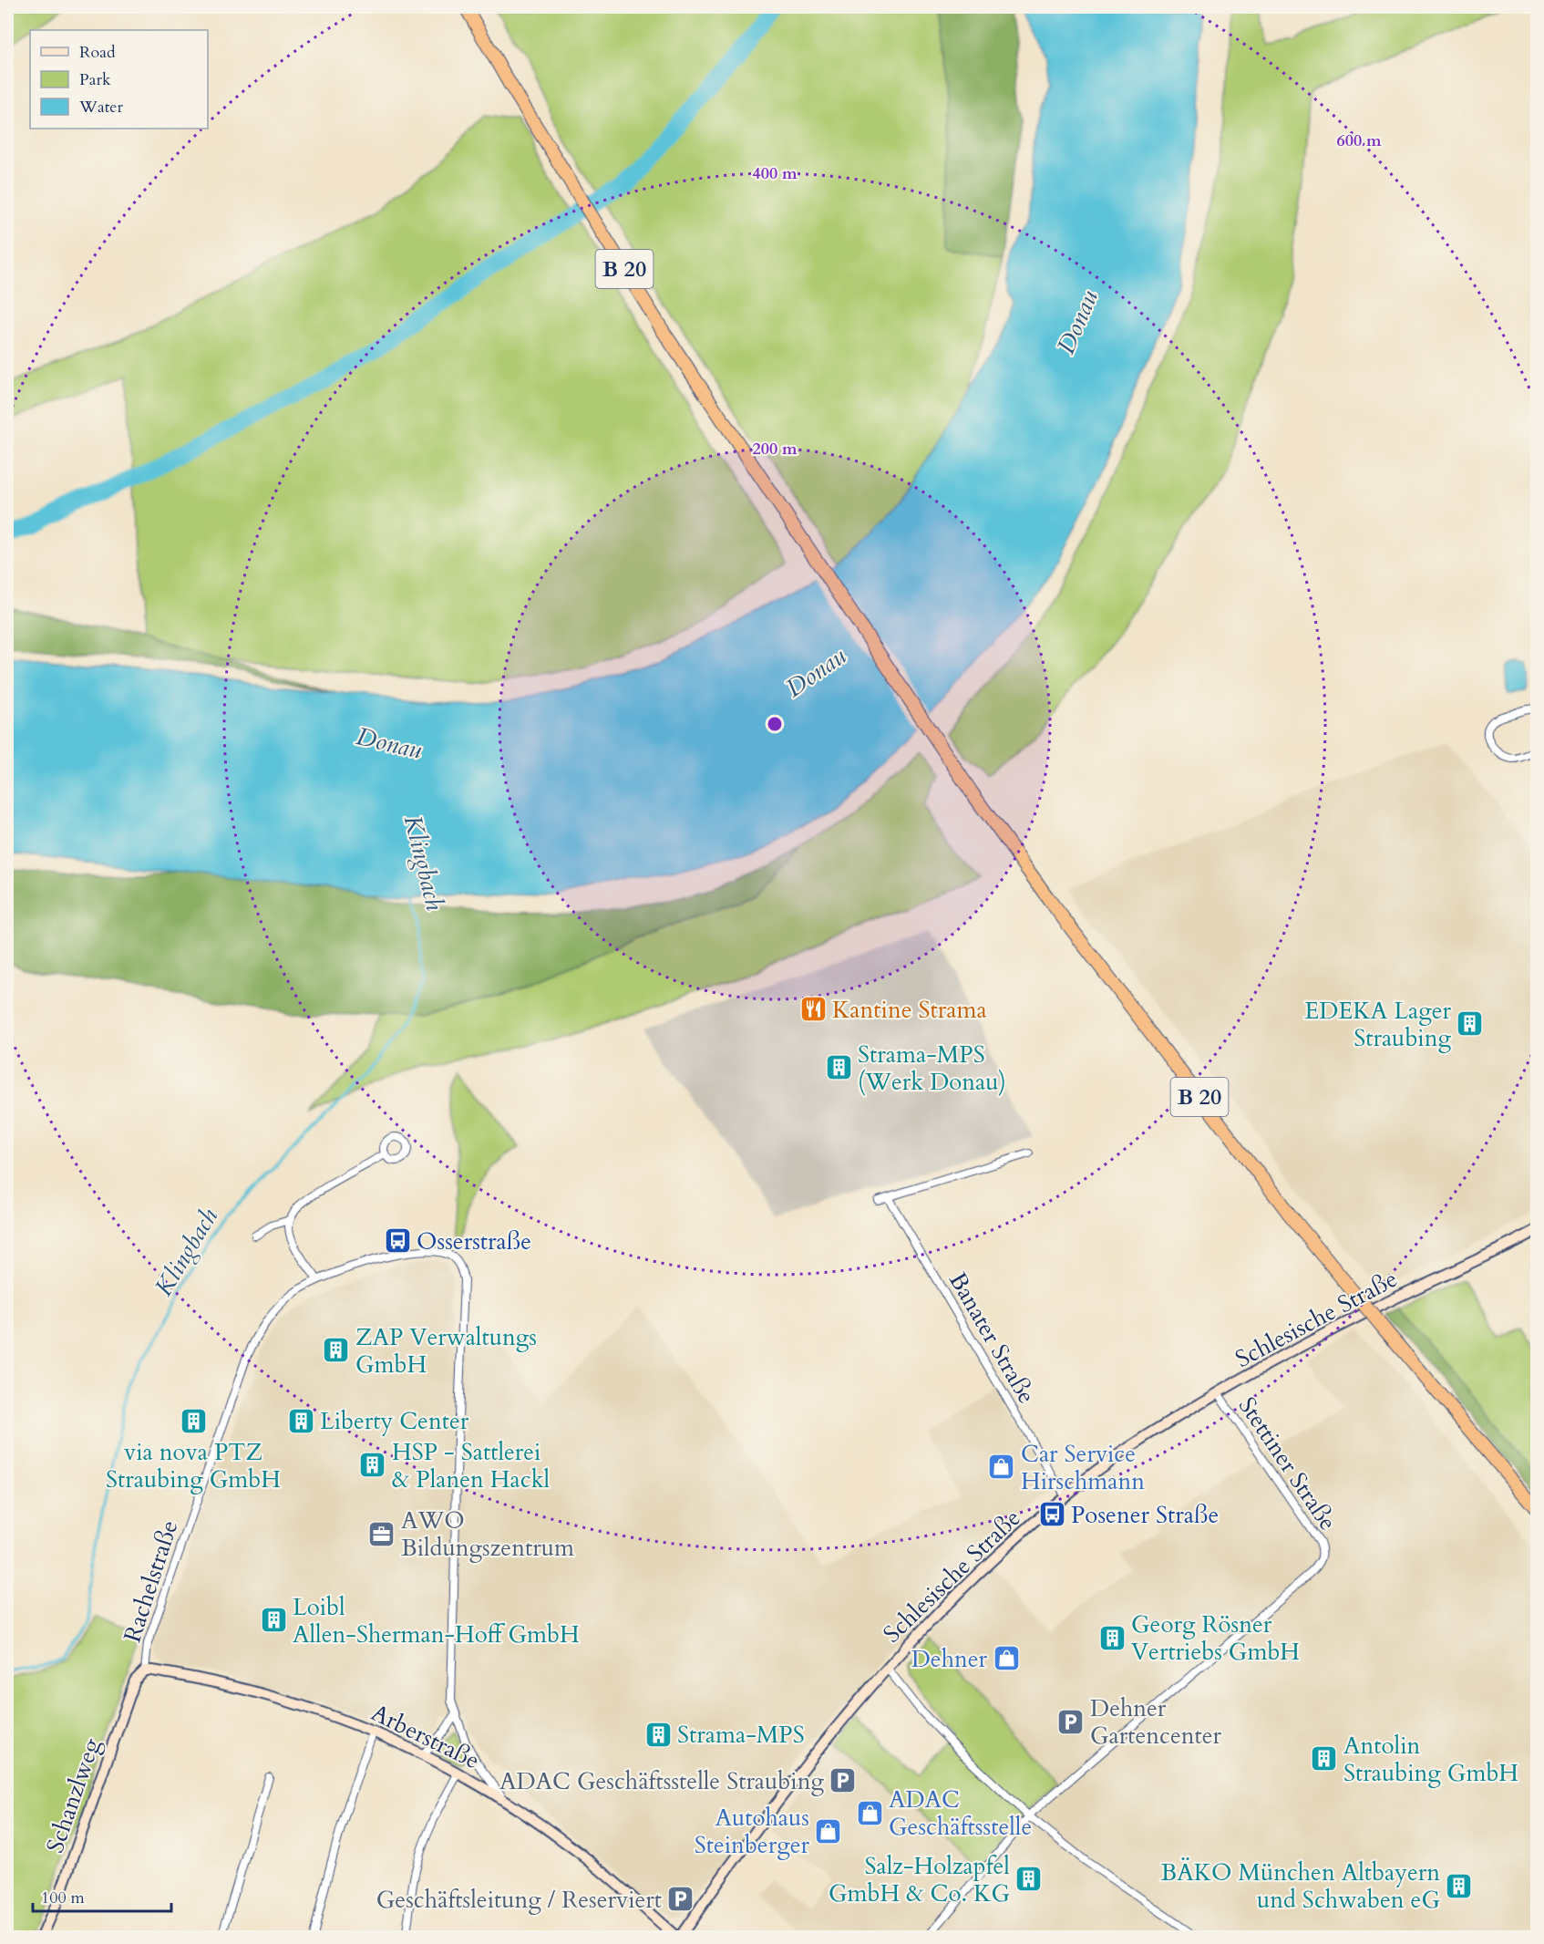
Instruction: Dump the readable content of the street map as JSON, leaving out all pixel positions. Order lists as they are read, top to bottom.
{
  "streets": {
    "highway": ["B 20"],
    "street": [
      "Schlesische Straße",
      "Banater Straße",
      "Stettiner Straße",
      "Rachelstraße",
      "Arberstraße",
      "Schanzlweg"
    ]
  },
  "crossings": [
    ["Schlesische Straße", "Banater Straße"],
    ["Schlesische Straße", "Stettiner Straße"],
    ["Schlesische Straße", "Arberstraße"],
    ["Rachelstraße", "Arberstraße"],
    ["Rachelstraße", "Schanzlweg"],
    ["Arberstraße", "Schanzlweg"]
  ],
  "water": ["Donau", "Klingbach"],
  "places": {
    "restaurant": ["Kantine Strama"],
    "building": [
      "EDEKA Lager Straubing",
      "Strama-MPS (Werk Donau)",
      "ZAP Verwaltungs GmbH",
      "via nova PTZ Straubing GmbH",
      "Liberty Center",
      "HSP - Sattlerei & Planen Hackl",
      "Loibl Allen-Sherman-Hoff GmbH",
      "Georg Rösner Vertriebs GmbH",
      "Strama-MPS",
      "Antolin Straubing GmbH",
      "Salz-Holzapfel GmbH & Co. KG",
      "BÄKO München Altbayern und Schwaben eG"
    ],
    "bus stop": ["Osserstraße", "Posener Straße"],
    "shop": [
      "Car Service Hirschmann",
      "Dehner",
      "ADAC Geschäftsstelle",
      "Autohaus Steinberger"
    ],
    "office": ["AWO Bildungszentrum"],
    "parking": ["Dehner Gartencenter", "ADAC Geschäftsstelle Straubing", "Geschäftsleitung / Reserviert"]
  },
  "legend": ["Road", "Park", "Water"],
  "scale_bar": "100 m",
  "rings": ["600 m", "400 m", "200 m"]
}
